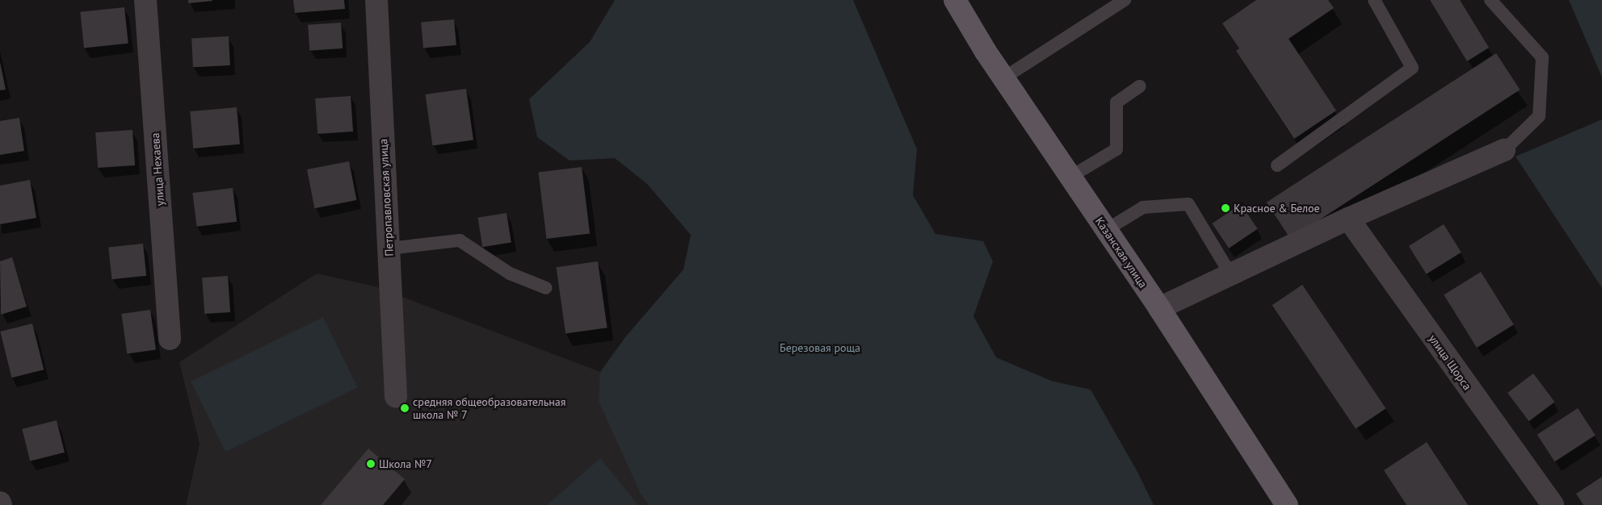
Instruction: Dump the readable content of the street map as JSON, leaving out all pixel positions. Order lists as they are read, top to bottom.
{
  "streets": {
    "main road": ["Казанская улица"],
    "street": ["улица Нехаева", "Петропавловская улица", "улица Щорса"]
  },
  "parks": ["Березовая роща"],
  "places": ["Красное & Белое", "средняя общеобразовательная школа № 7", "Школа №7"]
}
